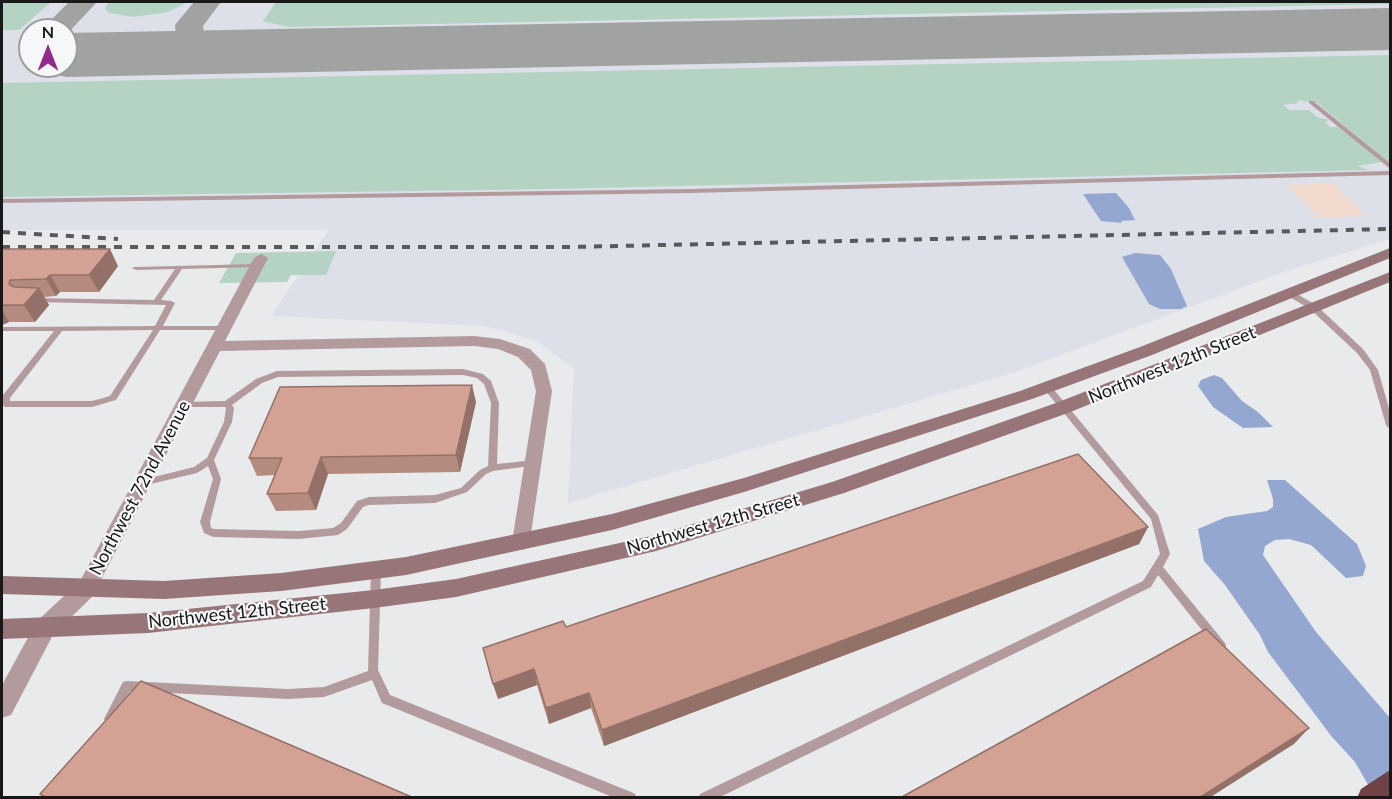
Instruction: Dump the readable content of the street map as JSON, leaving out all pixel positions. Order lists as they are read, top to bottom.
{
  "streets": {
    "main road": ["Northwest 12th Street"],
    "street": ["Northwest 72nd Avenue"]
  },
  "crossings": [
    ["Northwest 12th Street", "Northwest 72nd Avenue"]
  ],
  "north": "top"
}
